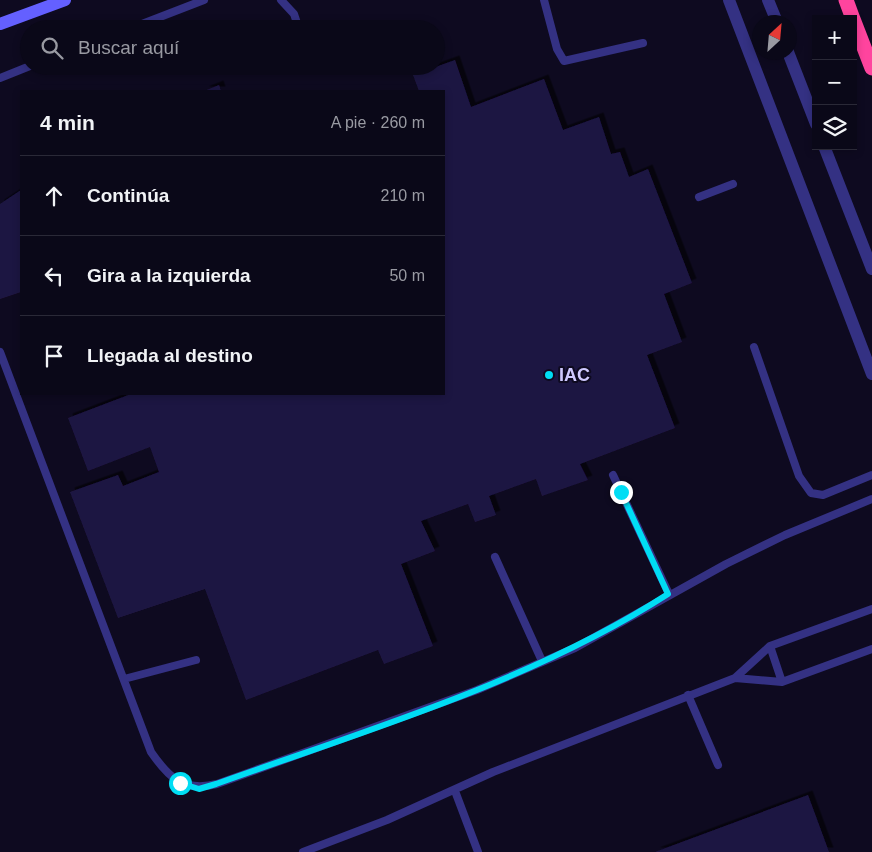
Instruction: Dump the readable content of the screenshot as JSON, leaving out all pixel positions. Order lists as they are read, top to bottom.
{
  "places": ["IAC"],
  "north": "top right",
  "page": {
    "map_buttons": ["+", "−"],
    "search": "Buscar aquí",
    "heading": ["4 min", "A pie · 260 m"],
    "list": [
      ["Continúa", "210 m"],
      ["Gira a la izquierda", "50 m"],
      "Llegada al destino"
    ]
  }
}
